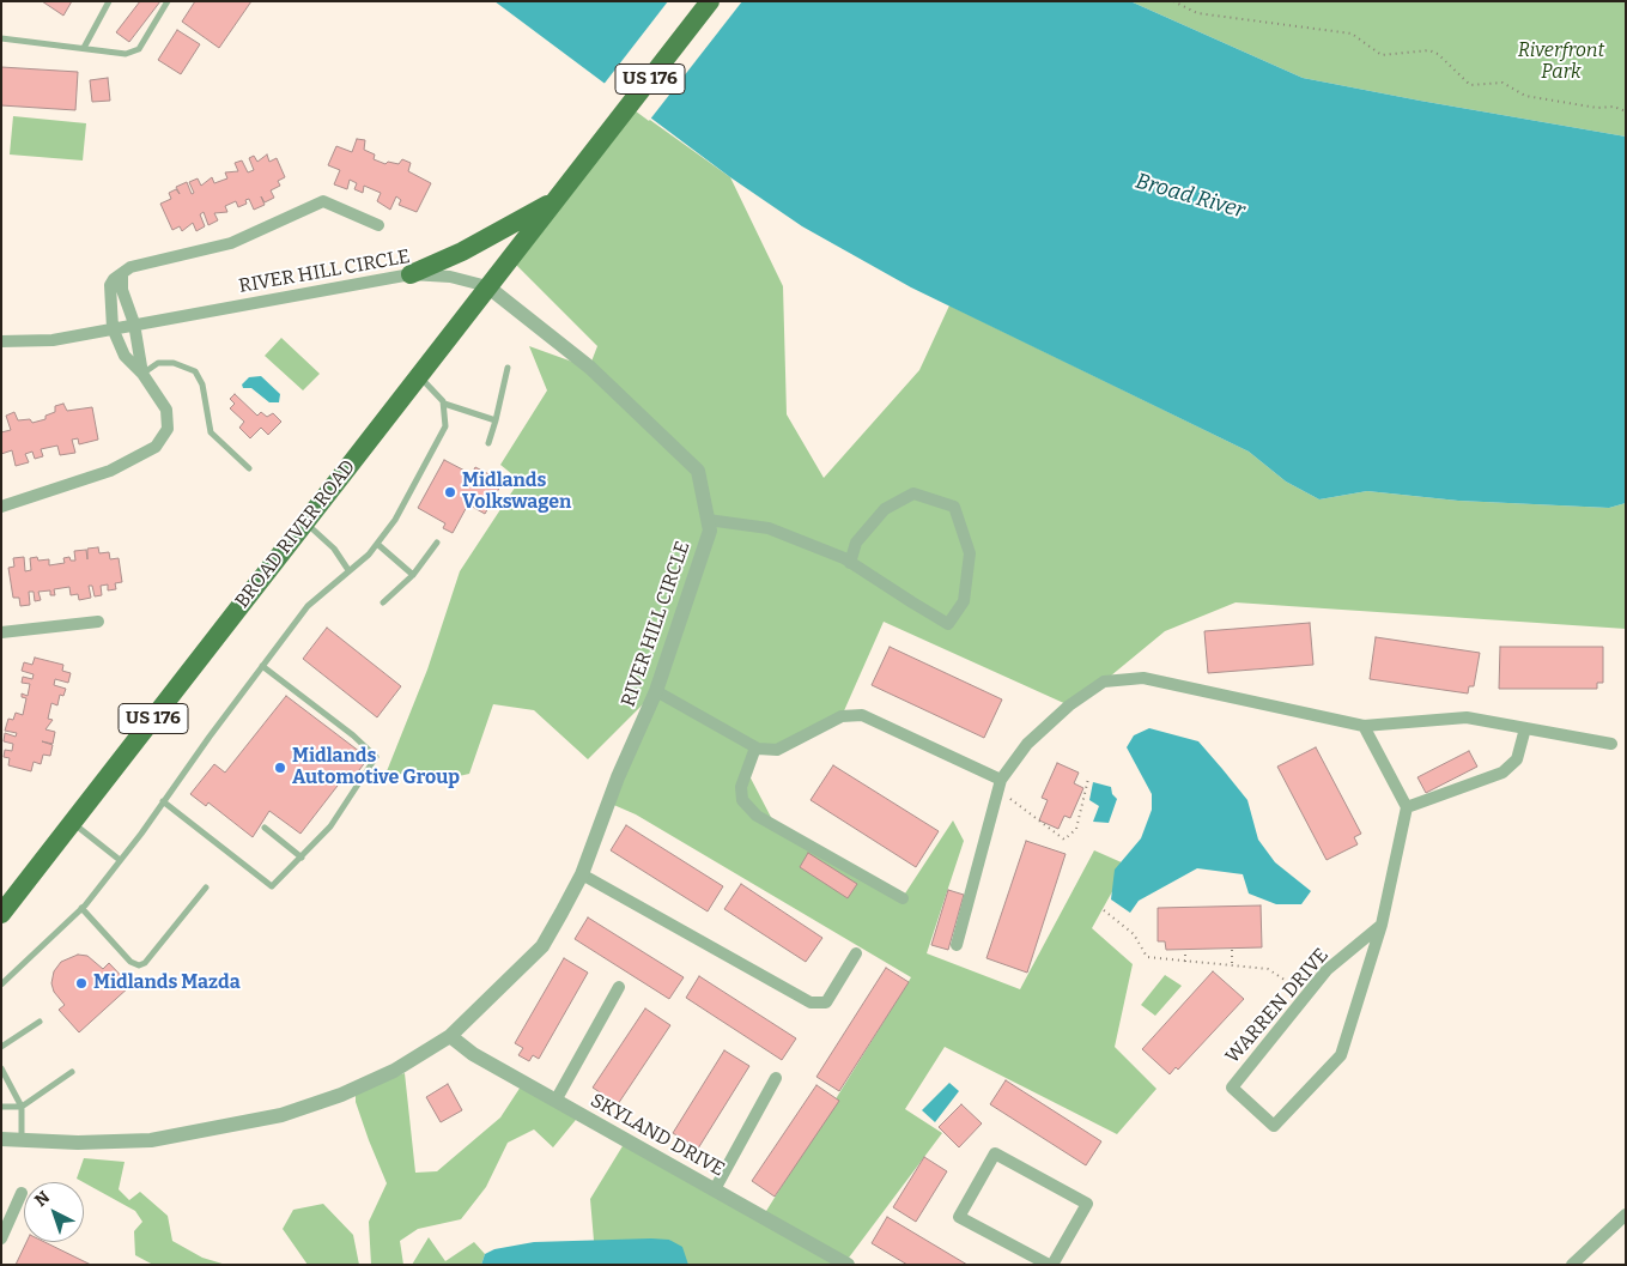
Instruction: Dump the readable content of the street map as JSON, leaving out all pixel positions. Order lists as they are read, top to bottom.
{
  "streets": {
    "main road": ["US 176", "BROAD RIVER ROAD"],
    "street": ["RIVER HILL CIRCLE", "WARREN DRIVE", "SKYLAND DRIVE"]
  },
  "crossings": [
    ["RIVER HILL CIRCLE", "BROAD RIVER ROAD"],
    ["RIVER HILL CIRCLE", "SKYLAND DRIVE"]
  ],
  "water": ["Broad River"],
  "parks": ["Riverfront Park"],
  "places": ["Midlands Volkswagen", "Midlands Automotive Group", "Midlands Mazda"],
  "north": "top left"
}
